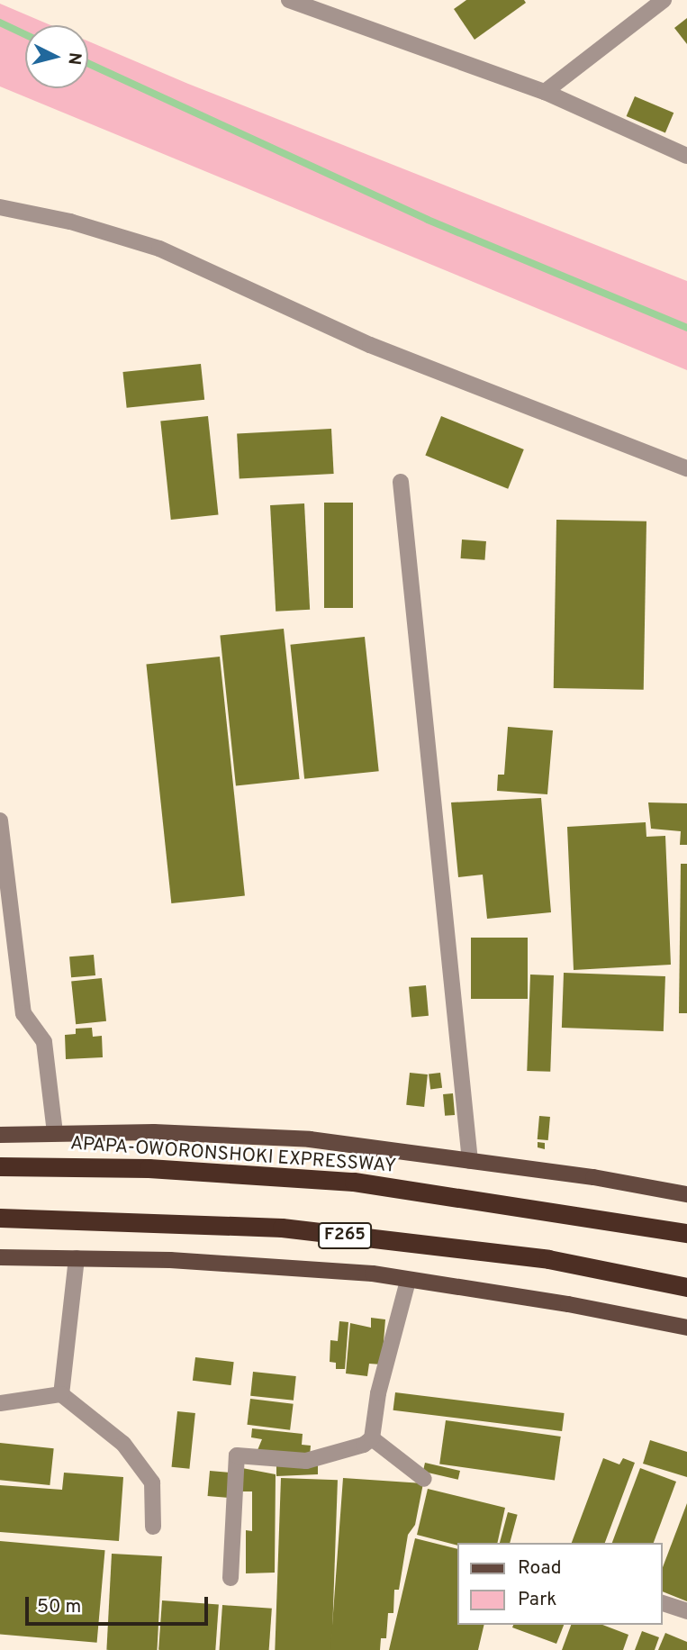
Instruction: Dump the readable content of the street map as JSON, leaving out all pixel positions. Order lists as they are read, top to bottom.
{
  "streets": {
    "highway": ["APAPA-OWORONSHOKI EXPRESSWAY", "F265"]
  },
  "legend": ["Road", "Park"],
  "scale_bar": "50 m",
  "north": "right"
}
